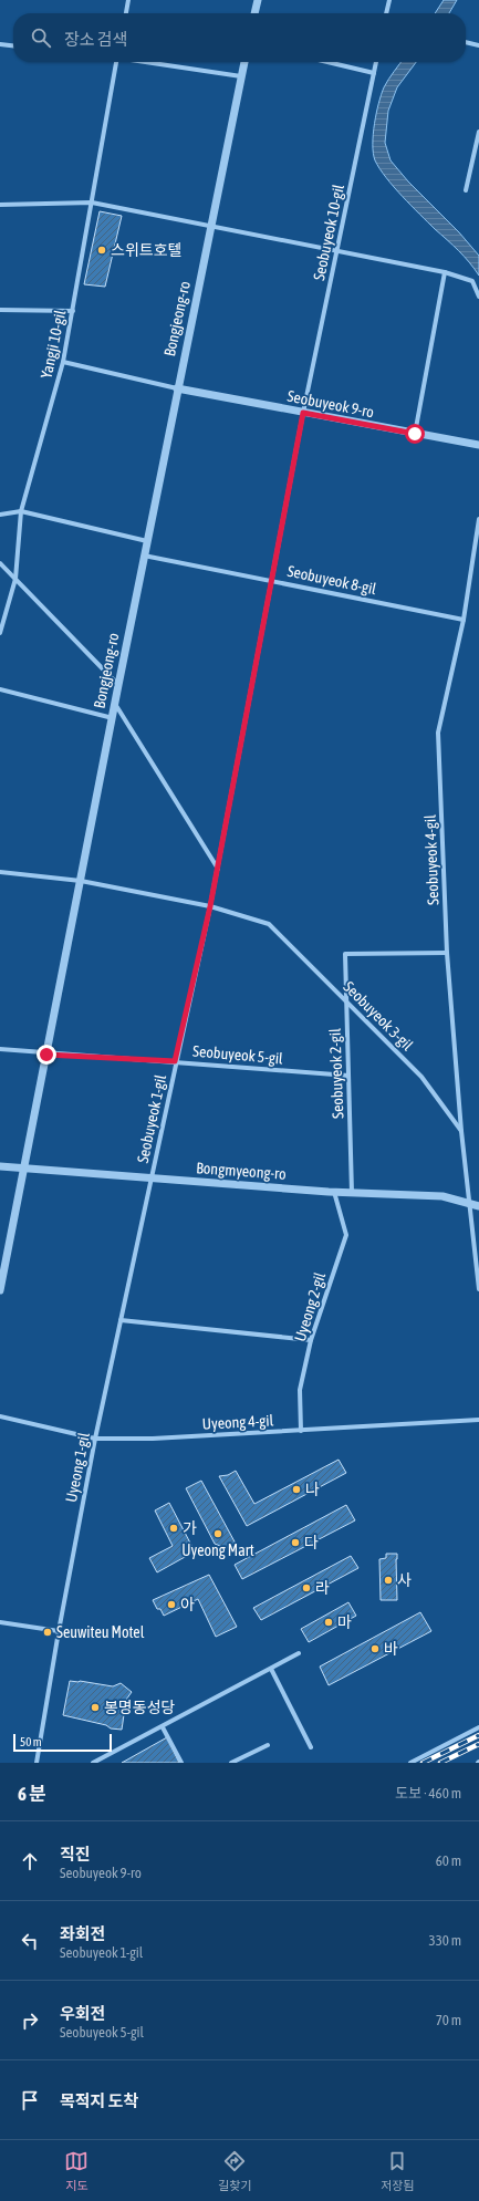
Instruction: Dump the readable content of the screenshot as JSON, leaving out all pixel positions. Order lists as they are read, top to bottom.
{
  "streets": {
    "street": [
      "Seobuyeok 10-gil",
      "Bongjeong-ro",
      "Yangji 10-gil",
      "Seobuyeok 9-ro",
      "Seobuyeok 8-gil",
      "Seobuyeok 4-gil",
      "Seobuyeok 3-gil",
      "Seobuyeok 5-gil",
      "Seobuyeok 2-gil",
      "Seobuyeok 1-gil",
      "Bongmyeong-ro",
      "Uyeong 2-gil",
      "Uyeong 4-gil",
      "Uyeong 1-gil"
    ]
  },
  "crossings": [
    ["Seobuyeok 10-gil", "Seobuyeok 9-ro"],
    ["Seobuyeok 10-gil", "Seobuyeok 1-gil"],
    ["Bongjeong-ro", "Seobuyeok 9-ro"],
    ["Bongjeong-ro", "Seobuyeok 8-gil"],
    ["Bongjeong-ro", "Seobuyeok 5-gil"],
    ["Bongjeong-ro", "Bongmyeong-ro"],
    ["Seobuyeok 9-ro", "Seobuyeok 1-gil"],
    ["Seobuyeok 8-gil", "Seobuyeok 4-gil"],
    ["Seobuyeok 8-gil", "Seobuyeok 1-gil"],
    ["Seobuyeok 4-gil", "Seobuyeok 3-gil"],
    ["Seobuyeok 4-gil", "Seobuyeok 2-gil"],
    ["Seobuyeok 4-gil", "Bongmyeong-ro"],
    ["Seobuyeok 3-gil", "Seobuyeok 2-gil"],
    ["Seobuyeok 3-gil", "Seobuyeok 1-gil"],
    ["Seobuyeok 5-gil", "Seobuyeok 2-gil"],
    ["Seobuyeok 5-gil", "Seobuyeok 1-gil"],
    ["Seobuyeok 2-gil", "Bongmyeong-ro"],
    ["Seobuyeok 1-gil", "Bongmyeong-ro"],
    ["Seobuyeok 1-gil", "Uyeong 1-gil"],
    ["Bongmyeong-ro", "Uyeong 2-gil"],
    ["Bongmyeong-ro", "Uyeong 1-gil"],
    ["Uyeong 2-gil", "Uyeong 4-gil"],
    ["Uyeong 4-gil", "Uyeong 1-gil"]
  ],
  "places": [
    "스위트호텔",
    "나",
    "가",
    "Uyeong Mart",
    "다",
    "사",
    "라",
    "아",
    "마",
    "Seuwiteu Motel",
    "바",
    "봉명동성당"
  ],
  "scale_bar": "50 m",
  "page": {
    "search": "장소 검색",
    "scale": "50 m",
    "heading": ["6 분", "도보 · 460 m"],
    "list": [
      ["직진", "Seobuyeok 9-ro", "60 m"],
      ["좌회전", "Seobuyeok 1-gil", "330 m"],
      ["우회전", "Seobuyeok 5-gil", "70 m"],
      "목적지 도착"
    ],
    "nav": ["지도", "길찾기", "저장됨"]
  }
}
